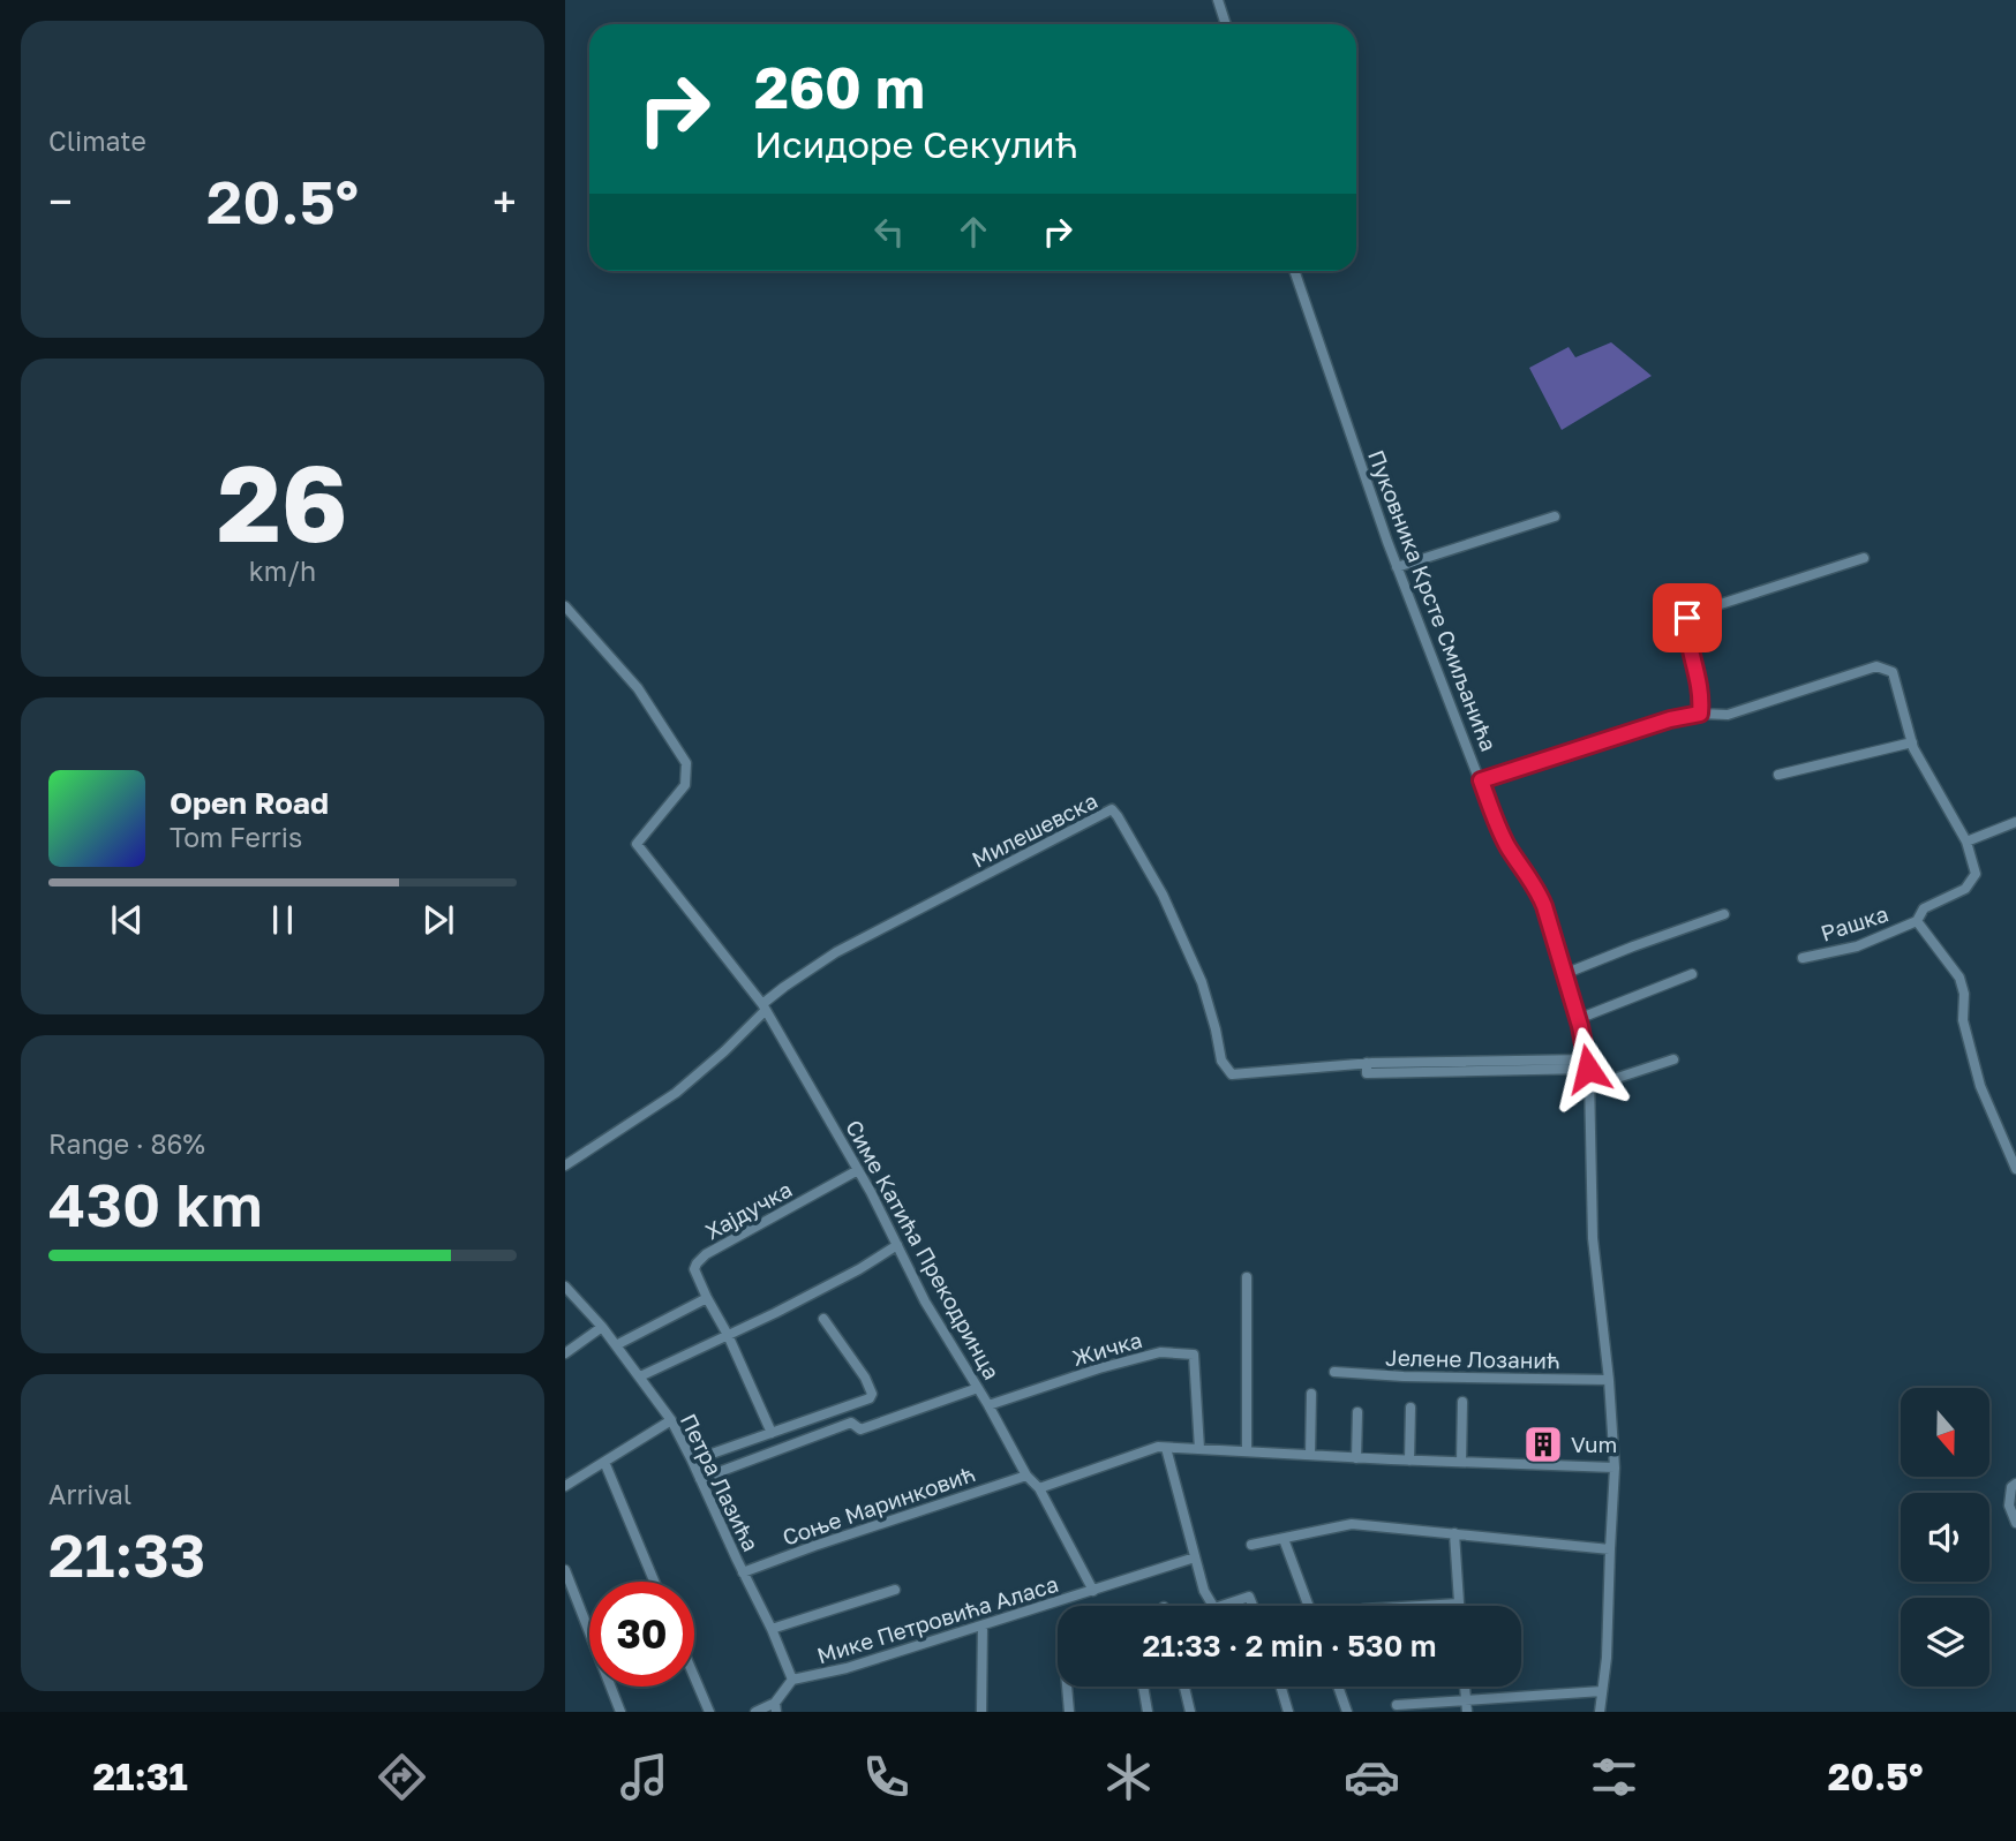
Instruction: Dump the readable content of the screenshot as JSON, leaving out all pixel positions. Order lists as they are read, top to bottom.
{
  "streets": {
    "street": [
      "Пуковника Крсте Смиљанића",
      "Милешевска",
      "Рашка",
      "Хајдучка",
      "Симе Катића Прекодринца",
      "Жичка",
      "Јелене Лозанић",
      "Петра Лазића",
      "Соње Маринковић",
      "Мике Петровића Аласа"
    ]
  },
  "crossings": [
    ["Пуковника Крсте Смиљанића", "Милешевска"],
    ["Пуковника Крсте Смиљанића", "Јелене Лозанић"],
    ["Милешевска", "Симе Катића Прекодринца"],
    ["Хајдучка", "Симе Катића Прекодринца"],
    ["Симе Катића Прекодринца", "Жичка"],
    ["Симе Катића Прекодринца", "Соње Маринковић"],
    ["Симе Катића Прекодринца", "Мике Петровића Аласа"],
    ["Петра Лазића", "Соње Маринковић"],
    ["Петра Лазића", "Мике Петровића Аласа"]
  ],
  "places": {
    "building": ["Vum"]
  },
  "north": "bottom",
  "page": {
    "tile": [
      "Climate",
      ["26", "km/h"],
      ["Range · 86%", "430 km"],
      ["Arrival", "21:33"]
    ],
    "turn": ["260 m", "Исидоре Секулић"],
    "heat": ["−", "20.5°", "+"],
    "song": ["Open Road", "Tom Ferris"],
    "limit": "30",
    "trip": "21:33 · 2 min · 530 m",
    "tabs": ["21:31", "20.5°"]
  }
}
